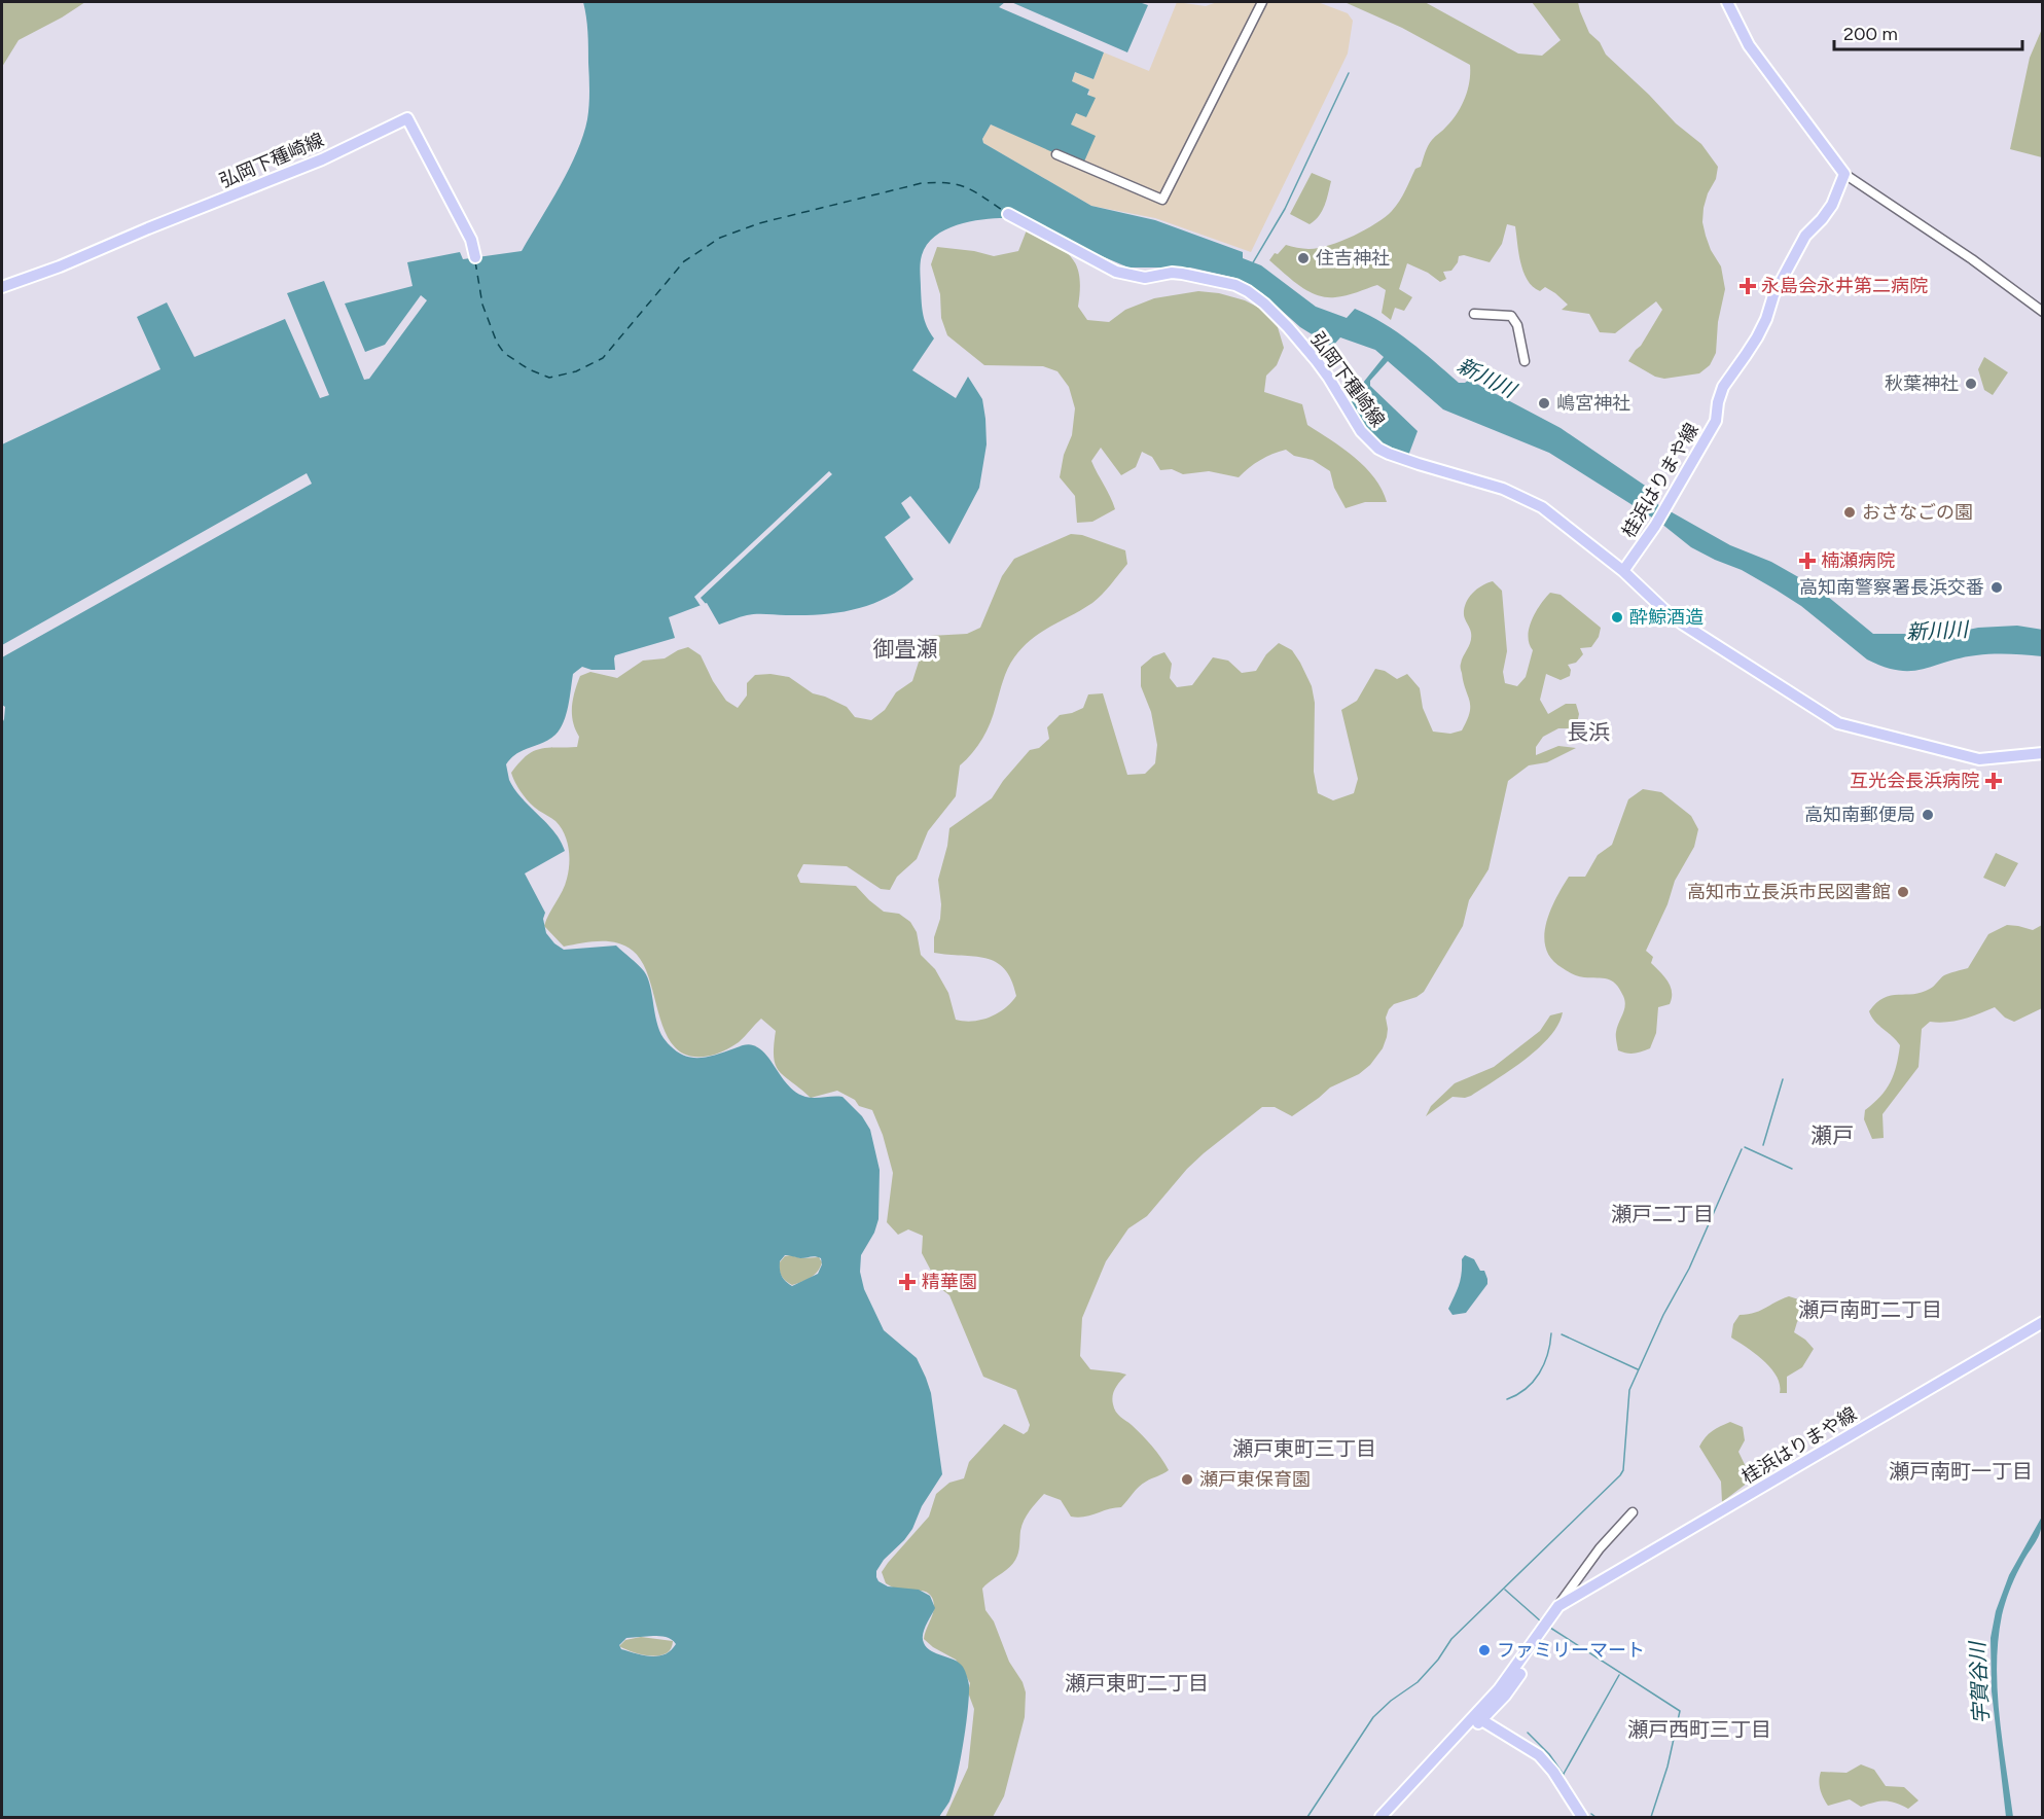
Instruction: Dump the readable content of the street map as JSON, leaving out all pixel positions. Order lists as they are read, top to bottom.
{
  "streets": {
    "main road": ["弘岡下種崎線", "桂浜はりまや線"]
  },
  "crossings": [
    ["弘岡下種崎線", "桂浜はりまや線"]
  ],
  "districts": [
    "御畳瀬",
    "長浜",
    "瀬戸",
    "瀬戸二丁目",
    "瀬戸南町二丁目",
    "瀬戸東町三丁目",
    "瀬戸南町一丁目",
    "瀬戸東町二丁目",
    "瀬戸西町三丁目"
  ],
  "water": ["新川川", "宇賀谷川"],
  "places": {
    "other": [
      "住吉神社",
      "秋葉神社",
      "嶋宮神社",
      "おさなごの園",
      "高知南警察署長浜交番",
      "酔鯨酒造",
      "高知南郵便局",
      "高知市立長浜市民図書館",
      "瀬戸東保育園",
      "ファミリーマート"
    ],
    "health": [
      "永島会永井第二病院",
      "楠瀬病院",
      "互光会長浜病院",
      "精華園"
    ]
  },
  "scale_bar": "200 m"
}
